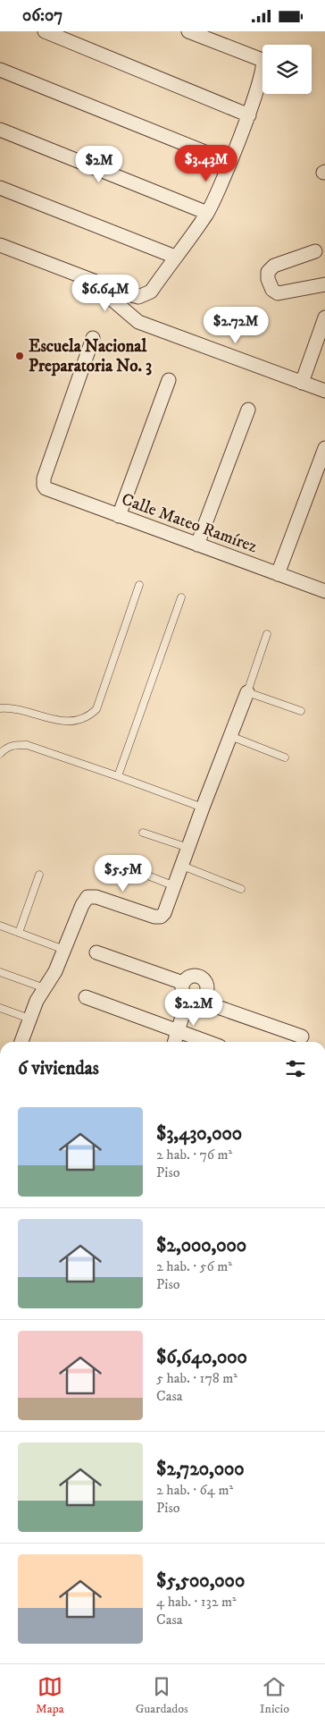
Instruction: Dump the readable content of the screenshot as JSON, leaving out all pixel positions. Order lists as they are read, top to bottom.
{
  "streets": {
    "street": ["Calle Mateo Ramírez"]
  },
  "places": ["Escuela Nacional Preparatoria No. 3"],
  "page": {
    "status": "06:07",
    "price": [
      "$3.43M",
      "$2M",
      "$6.64M",
      "$2.72M",
      "$5.5M",
      "$2.2M"
    ],
    "heading": "6 viviendas",
    "list": [
      {
        "name": "$3,430,000",
        "note": "2 hab. · 76 m² · Piso"
      },
      {
        "name": "$2,000,000",
        "note": "2 hab. · 56 m² · Piso"
      },
      {
        "name": "$6,640,000",
        "note": "5 hab. · 178 m² · Casa"
      },
      {
        "name": "$2,720,000",
        "note": "2 hab. · 64 m² · Piso"
      },
      {
        "name": "$5,500,000",
        "note": "4 hab. · 132 m² · Casa"
      }
    ],
    "tabs": ["Mapa", "Guardados", "Inicio"]
  }
}
